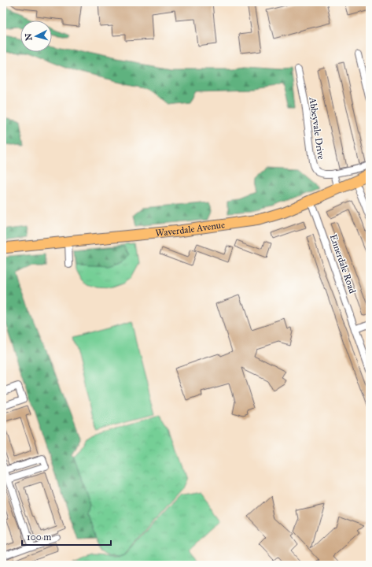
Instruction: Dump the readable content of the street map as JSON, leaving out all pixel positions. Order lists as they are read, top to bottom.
{
  "streets": {
    "main road": ["Waverdale Avenue"],
    "street": ["Abbeyvale Drive", "Ennerdale Road"]
  },
  "crossings": [
    ["Waverdale Avenue", "Ennerdale Road"]
  ],
  "scale_bar": "100 m",
  "north": "left"
}
